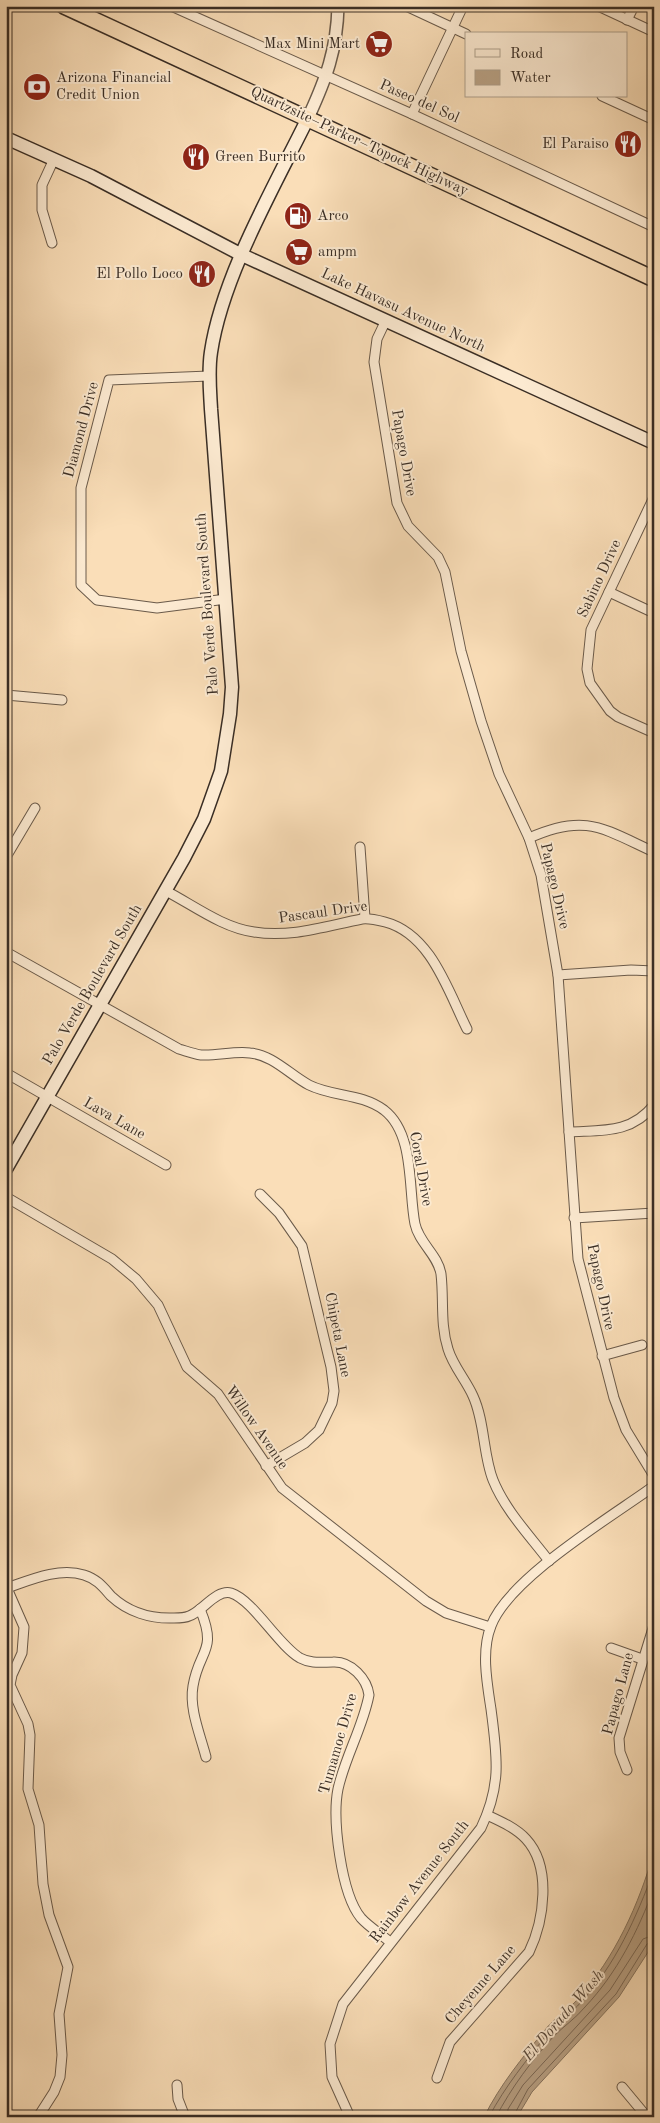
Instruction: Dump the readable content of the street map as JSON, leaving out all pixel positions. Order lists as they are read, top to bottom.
{
  "streets": {
    "highway": ["Quartzsite–Parker–Topock Highway"],
    "main road": ["Lake Havasu Avenue North", "Palo Verde Boulevard South"],
    "street": [
      "Paseo del Sol",
      "Diamond Drive",
      "Papago Drive",
      "Sabino Drive",
      "Pascaul Drive",
      "Lava Lane",
      "Coral Drive",
      "Chipeta Lane",
      "Willow Avenue",
      "Papago Lane",
      "Tumamoc Drive",
      "Rainbow Avenue South",
      "Cheyenne Lane"
    ]
  },
  "crossings": [
    ["Paseo del Sol", "Palo Verde Boulevard South"],
    ["Quartzsite–Parker–Topock Highway", "Palo Verde Boulevard South"],
    ["Lake Havasu Avenue North", "Papago Drive"],
    ["Lake Havasu Avenue North", "Palo Verde Boulevard South"],
    ["Diamond Drive", "Palo Verde Boulevard South"],
    ["Palo Verde Boulevard South", "Pascaul Drive"],
    ["Palo Verde Boulevard South", "Lava Lane"],
    ["Palo Verde Boulevard South", "Coral Drive"],
    ["Coral Drive", "Rainbow Avenue South"],
    ["Chipeta Lane", "Willow Avenue"],
    ["Willow Avenue", "Rainbow Avenue South"],
    ["Tumamoc Drive", "Rainbow Avenue South"],
    ["Rainbow Avenue South", "Cheyenne Lane"]
  ],
  "water": ["El Dorado Wash"],
  "places": {
    "supermarket": ["Max Mini Mart", "ampm"],
    "bank": ["Arizona Financial Credit Union"],
    "restaurant": ["El Paraiso", "Green Burrito", "El Pollo Loco"],
    "fuel station": ["Arco"]
  },
  "legend": ["Road", "Water"]
}
